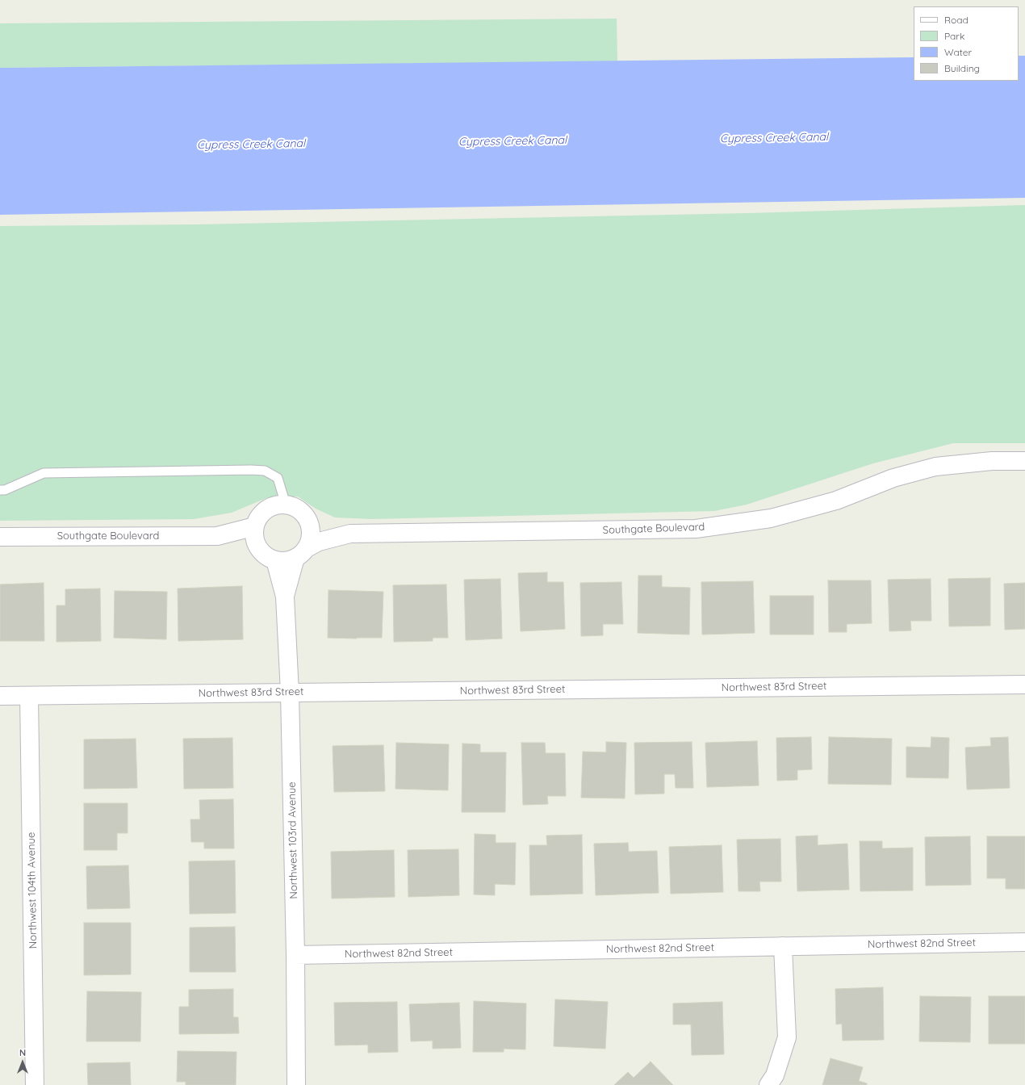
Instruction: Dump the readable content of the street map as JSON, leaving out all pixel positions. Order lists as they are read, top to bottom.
{
  "streets": {
    "street": [
      "Southgate Boulevard",
      "Northwest 83rd Street",
      "Northwest 103rd Avenue",
      "Northwest 104th Avenue",
      "Northwest 82nd Street"
    ]
  },
  "crossings": [
    ["Southgate Boulevard", "Northwest 103rd Avenue"],
    ["Northwest 83rd Street", "Northwest 103rd Avenue"],
    ["Northwest 83rd Street", "Northwest 104th Avenue"],
    ["Northwest 103rd Avenue", "Northwest 82nd Street"]
  ],
  "water": ["Cypress Creek Canal"],
  "legend": [
    "Road",
    "Park",
    "Water",
    "Building"
  ],
  "north": "top"
}
